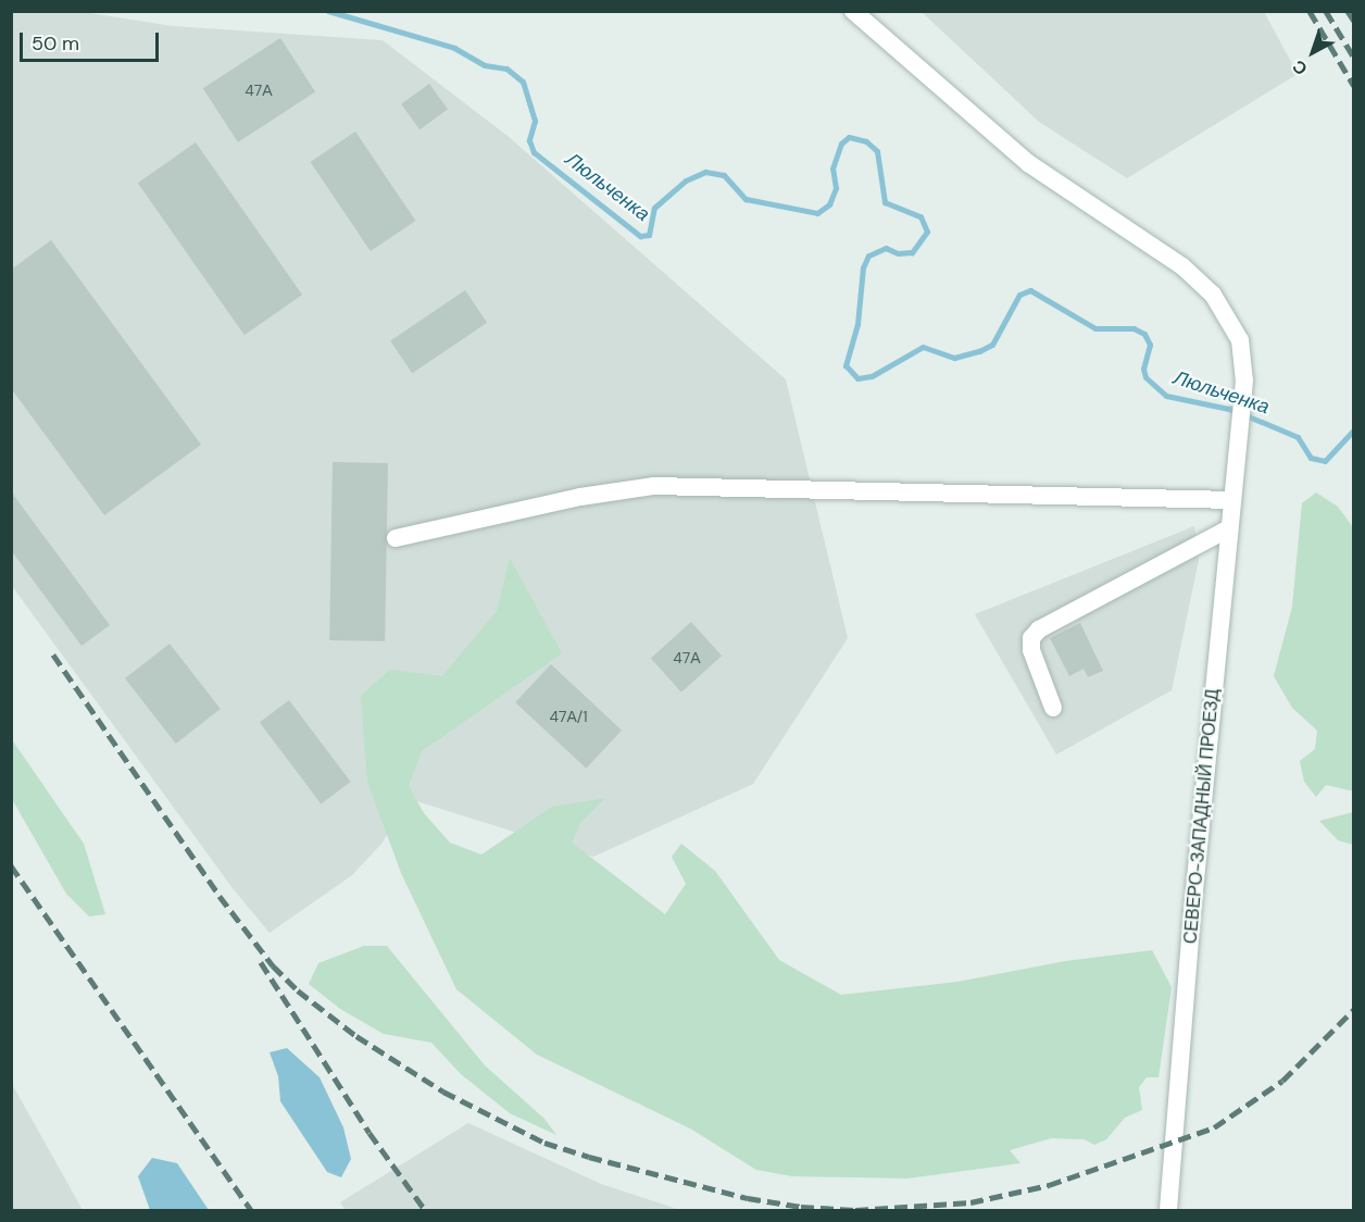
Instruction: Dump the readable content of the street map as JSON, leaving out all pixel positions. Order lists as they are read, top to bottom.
{
  "streets": {
    "street": ["СЕВЕРО-ЗАПАДНЫЙ ПРОЕЗД"]
  },
  "water": ["Люльченка"],
  "house_numbers": ["47А", "47А", "47А/1"],
  "scale_bar": "50 m",
  "north": "bottom left"
}
